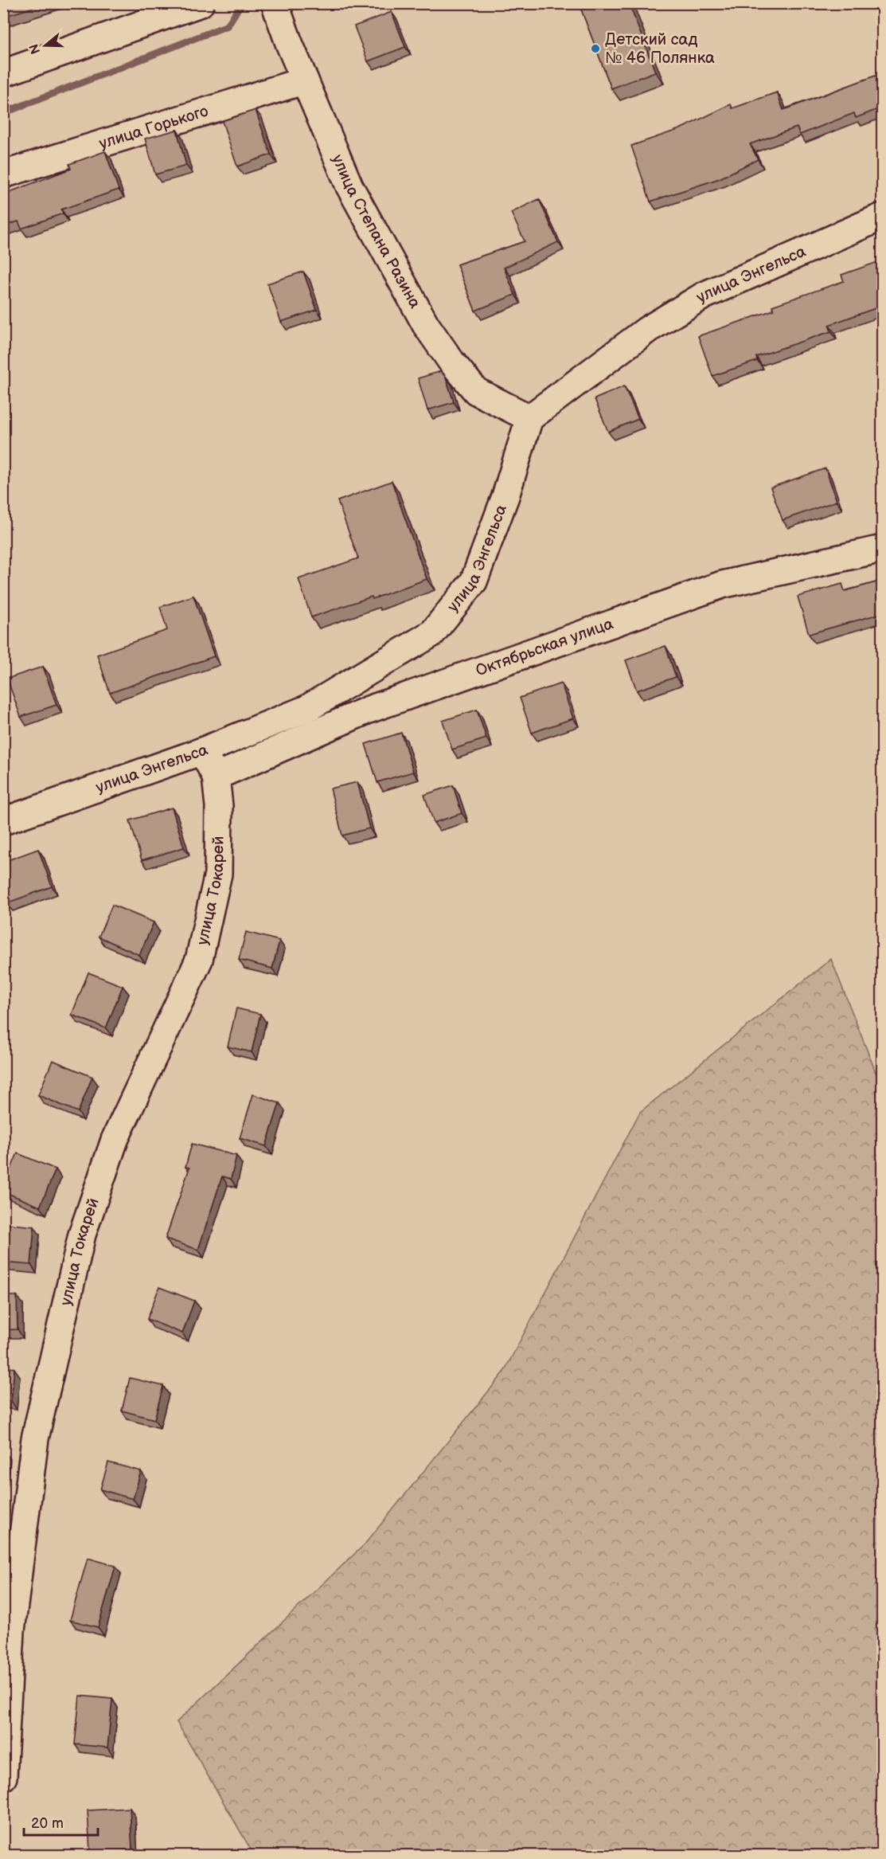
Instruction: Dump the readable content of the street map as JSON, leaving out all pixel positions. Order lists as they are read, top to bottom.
{
  "streets": {
    "street": [
      "улица Горького",
      "улица Степана Разина",
      "улица Энгельса",
      "Октябрьская улица",
      "улица Токарей"
    ]
  },
  "crossings": [
    ["улица Горького", "улица Степана Разина"],
    ["улица Степана Разина", "улица Энгельса"],
    ["улица Энгельса", "улица Токарей"],
    ["Октябрьская улица", "улица Токарей"]
  ],
  "places": ["Детский сад № 46 Полянка"],
  "scale_bar": "20 m",
  "north": "left"
}
